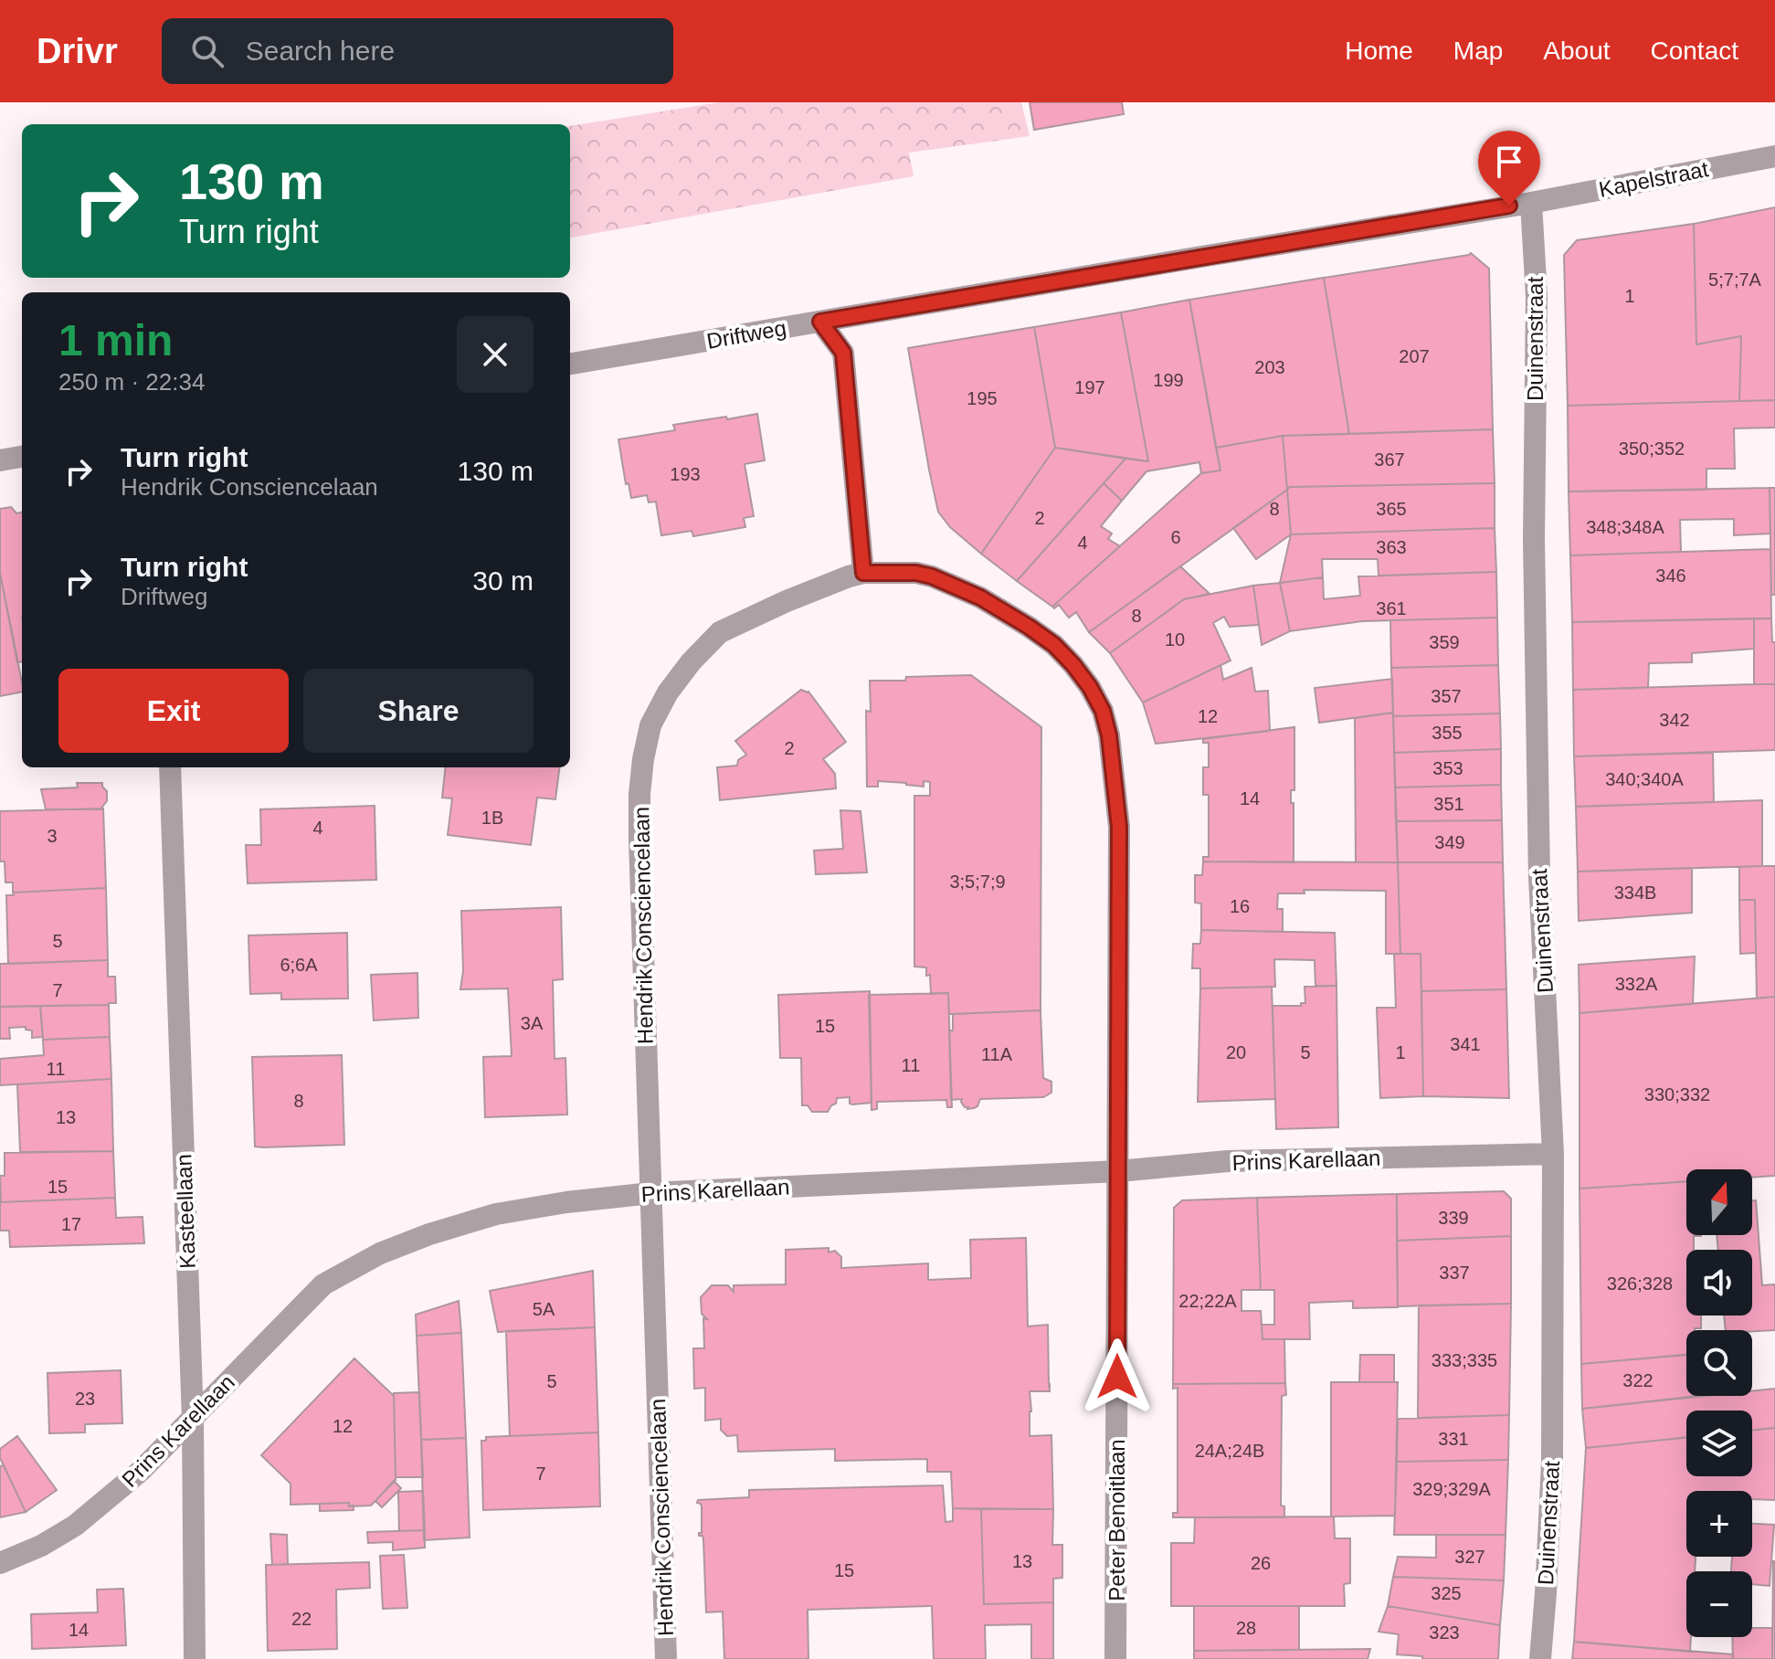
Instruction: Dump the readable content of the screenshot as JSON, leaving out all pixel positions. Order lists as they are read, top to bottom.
{
  "streets": {
    "street": [
      "Kapelstraat",
      "Driftweg",
      "Duinenstraat",
      "Hendrik Consciencelaan",
      "Prins Karellaan",
      "Kasteellaan",
      "Peter Benoitlaan"
    ]
  },
  "crossings": [
    ["Kapelstraat", "Driftweg"],
    ["Kapelstraat", "Duinenstraat"],
    ["Driftweg", "Duinenstraat"],
    ["Duinenstraat", "Prins Karellaan"],
    ["Hendrik Consciencelaan", "Prins Karellaan"],
    ["Hendrik Consciencelaan", "Peter Benoitlaan"],
    ["Prins Karellaan", "Kasteellaan"],
    ["Prins Karellaan", "Peter Benoitlaan"]
  ],
  "house_numbers": [
    "5;7;7A",
    "1",
    "207",
    "203",
    "199",
    "197",
    "195",
    "350;352",
    "367",
    "193",
    "8",
    "365",
    "2",
    "348;348A",
    "6",
    "4",
    "363",
    "346",
    "361",
    "8",
    "10",
    "359",
    "357",
    "12",
    "342",
    "355",
    "2",
    "353",
    "340;340A",
    "14",
    "351",
    "1B",
    "4",
    "3",
    "349",
    "3;5;7;9",
    "334B",
    "16",
    "5",
    "6;6A",
    "332A",
    "7",
    "3A",
    "15",
    "341",
    "20",
    "5",
    "1",
    "11A",
    "11",
    "11",
    "330;332",
    "8",
    "13",
    "15",
    "339",
    "17",
    "337",
    "326;328",
    "22;22A",
    "5A",
    "333;335",
    "322",
    "5",
    "23",
    "12",
    "331",
    "24A;24B",
    "7",
    "329;329A",
    "327",
    "13",
    "26",
    "15",
    "325",
    "22",
    "28",
    "14",
    "323"
  ],
  "north": "top",
  "page": {
    "header": "Drivr",
    "search": "Search here",
    "nav": [
      "Home",
      "Map",
      "About",
      "Contact"
    ],
    "turn": ["130 m", "Turn right"],
    "heading": ["1 min", "250 m · 22:34"],
    "list": [
      {
        "name": "Turn right",
        "note": "Hendrik Consciencelaan",
        "value": "130 m"
      },
      {
        "name": "Turn right",
        "note": "Driftweg",
        "value": "30 m"
      }
    ],
    "buttons": ["Exit", "Share"],
    "map_buttons": ["+", "−"]
  }
}
